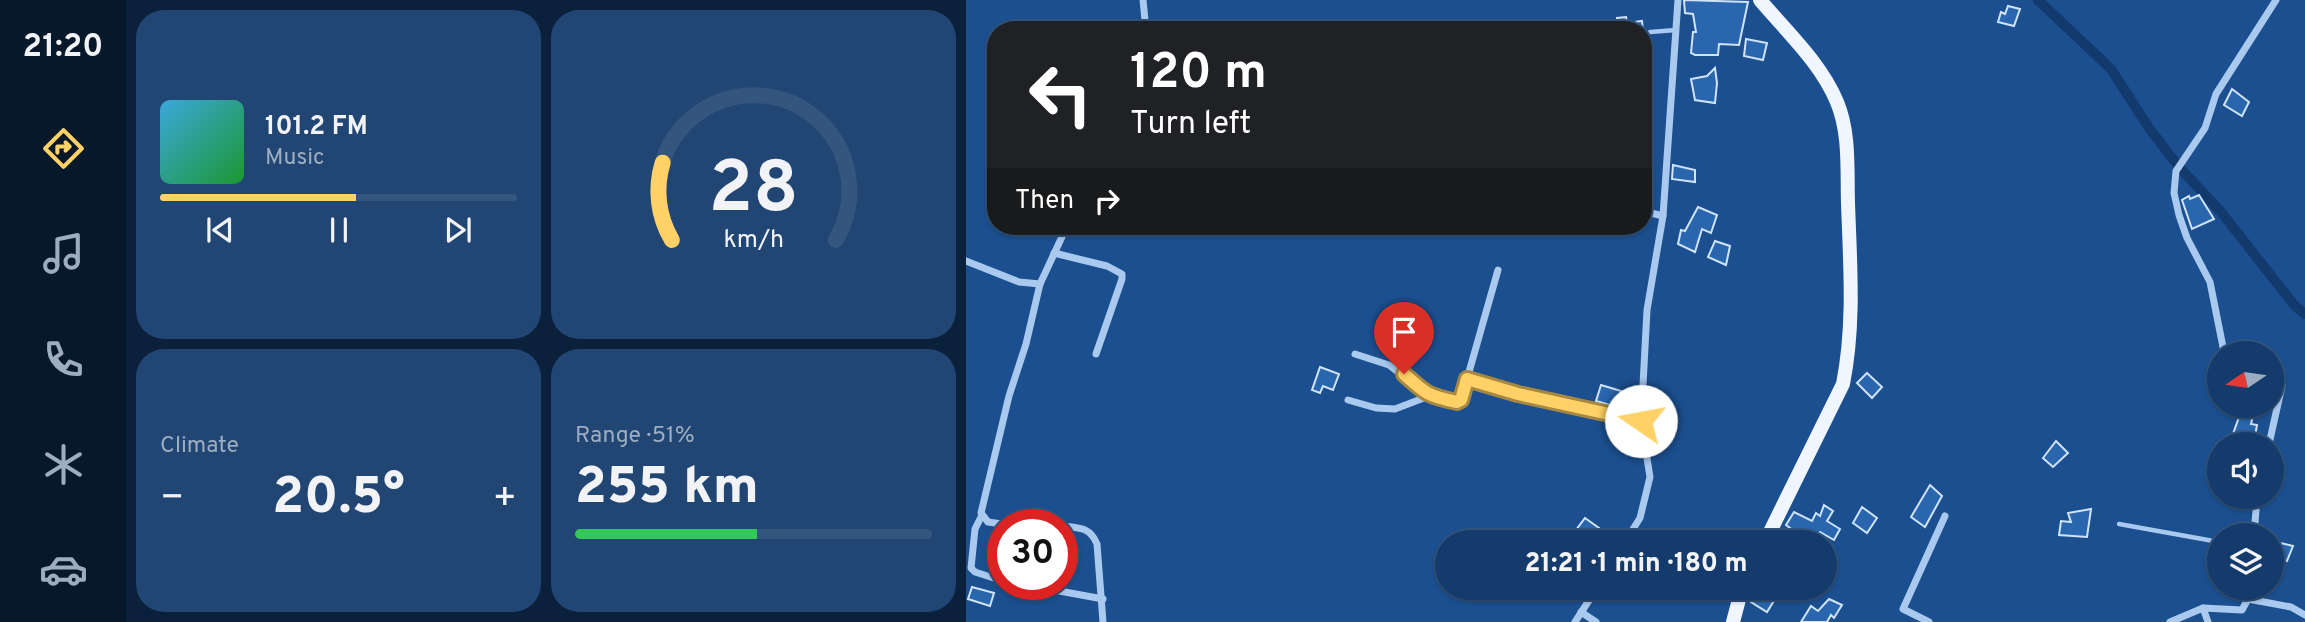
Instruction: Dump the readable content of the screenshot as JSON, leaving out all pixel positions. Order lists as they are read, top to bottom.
{
  "north": "left",
  "page": {
    "tabs": "21:20",
    "turn": ["120 m", "Turn left"],
    "song": ["101.2 FM", "Music"],
    "then": "Then",
    "tile": [
      "Climate",
      ["Range · 51%", "255 km"]
    ],
    "heat": ["−", "20.5°", "+"],
    "limit": "30",
    "trip": "21:21 · 1 min · 180 m",
    "gauge": ["28", "km/h"]
  }
}
